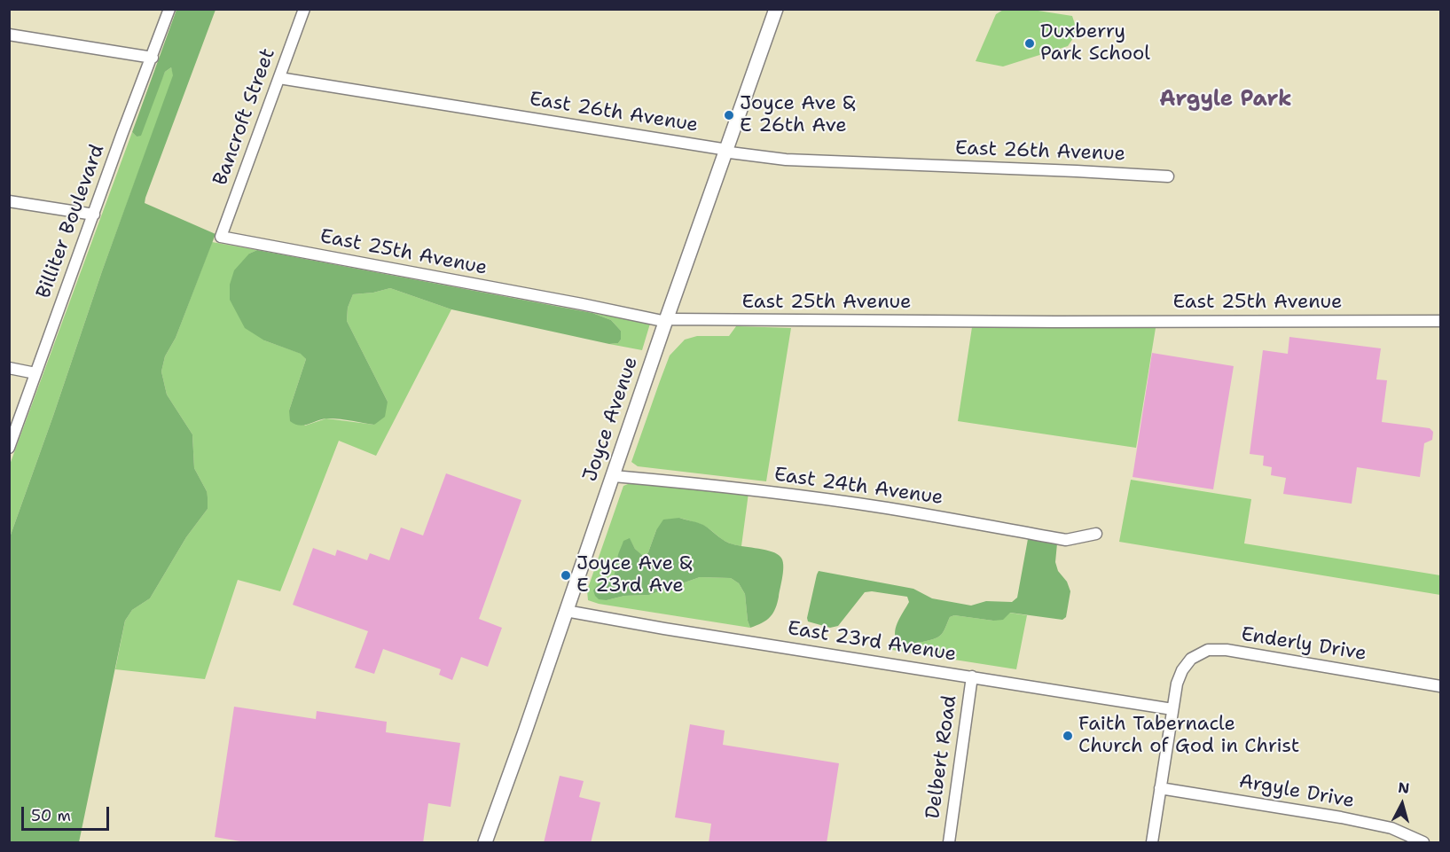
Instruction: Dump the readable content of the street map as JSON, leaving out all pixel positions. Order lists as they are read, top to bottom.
{
  "streets": {
    "street": [
      "East 26th Avenue",
      "Bancroft Street",
      "Billiter Boulevard",
      "East 25th Avenue",
      "Joyce Avenue",
      "East 24th Avenue",
      "East 23rd Avenue",
      "Enderly Drive",
      "Delbert Road",
      "Argyle Drive"
    ]
  },
  "crossings": [
    ["East 26th Avenue", "Bancroft Street"],
    ["East 26th Avenue", "Joyce Avenue"],
    ["Bancroft Street", "East 25th Avenue"],
    ["East 25th Avenue", "Joyce Avenue"],
    ["Joyce Avenue", "East 24th Avenue"],
    ["Joyce Avenue", "East 23rd Avenue"],
    ["East 23rd Avenue", "Enderly Drive"],
    ["East 23rd Avenue", "Delbert Road"],
    ["Enderly Drive", "Argyle Drive"]
  ],
  "districts": ["Argyle Park"],
  "places": [
    "Duxberry Park School",
    "Joyce Ave & E 26th Ave",
    "Joyce Ave & E 23rd Ave",
    "Faith Tabernacle Church of God in Christ"
  ],
  "scale_bar": "50 m",
  "north": "top"
}
